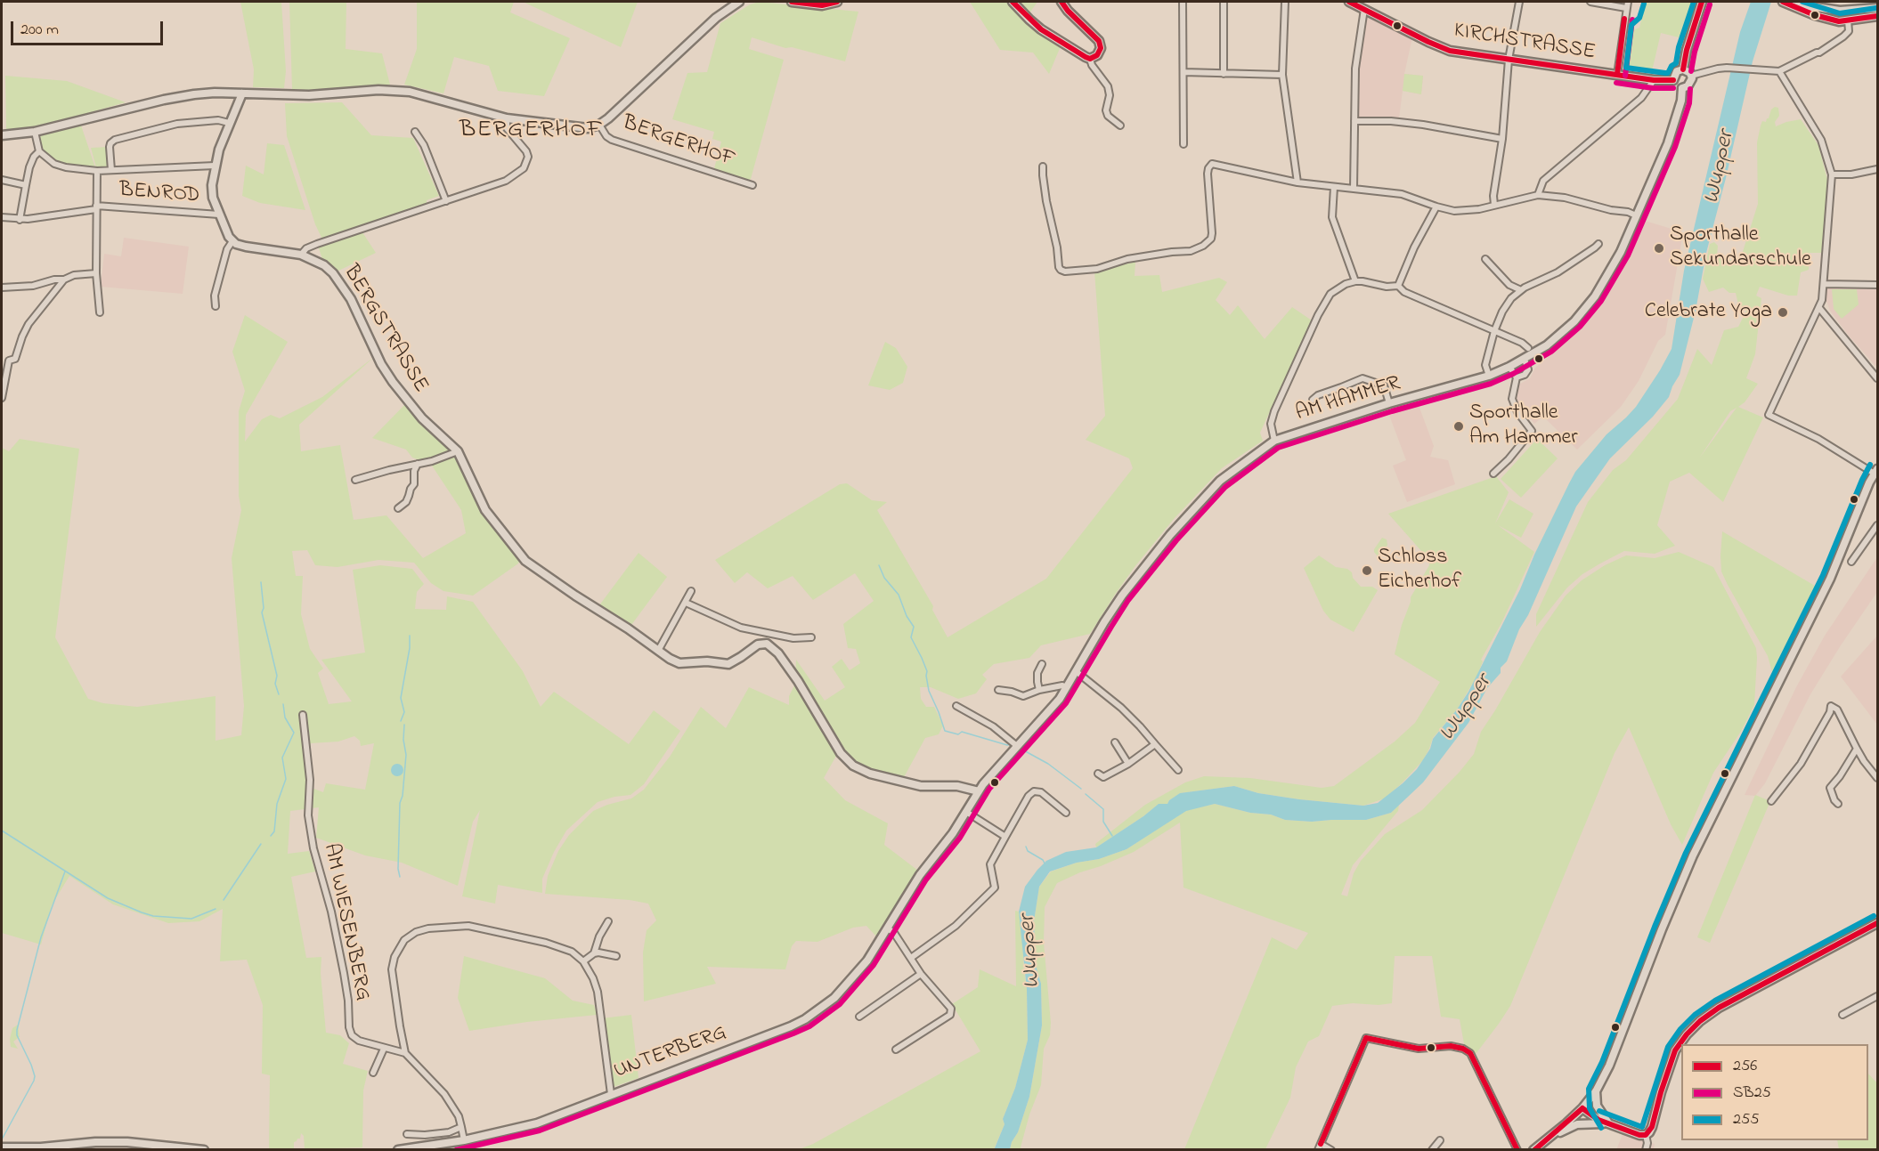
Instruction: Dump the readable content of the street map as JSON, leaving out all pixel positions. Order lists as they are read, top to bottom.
{
  "streets": {
    "main road": [
      "KIRCHSTRASSE",
      "BERGERHOF",
      "BERGSTRASSE",
      "AM HAMMER",
      "UNTERBERG"
    ],
    "street": ["BENROD", "AM WIESENBERG"]
  },
  "crossings": [
    ["KIRCHSTRASSE", "AM HAMMER"],
    ["BERGSTRASSE", "UNTERBERG"],
    ["AM HAMMER", "UNTERBERG"]
  ],
  "districts": ["BERGERHOF"],
  "water": ["Wupper"],
  "places": [
    "Sporthalle Sekundarschule",
    "Celebrate Yoga",
    "Sporthalle Am Hammer",
    "Schloss Eicherhof"
  ],
  "lines": ["transit line 256", "transit line 255", "transit line SB25"],
  "legend": ["256", "SB25", "255"],
  "scale_bar": "200 m"
}
